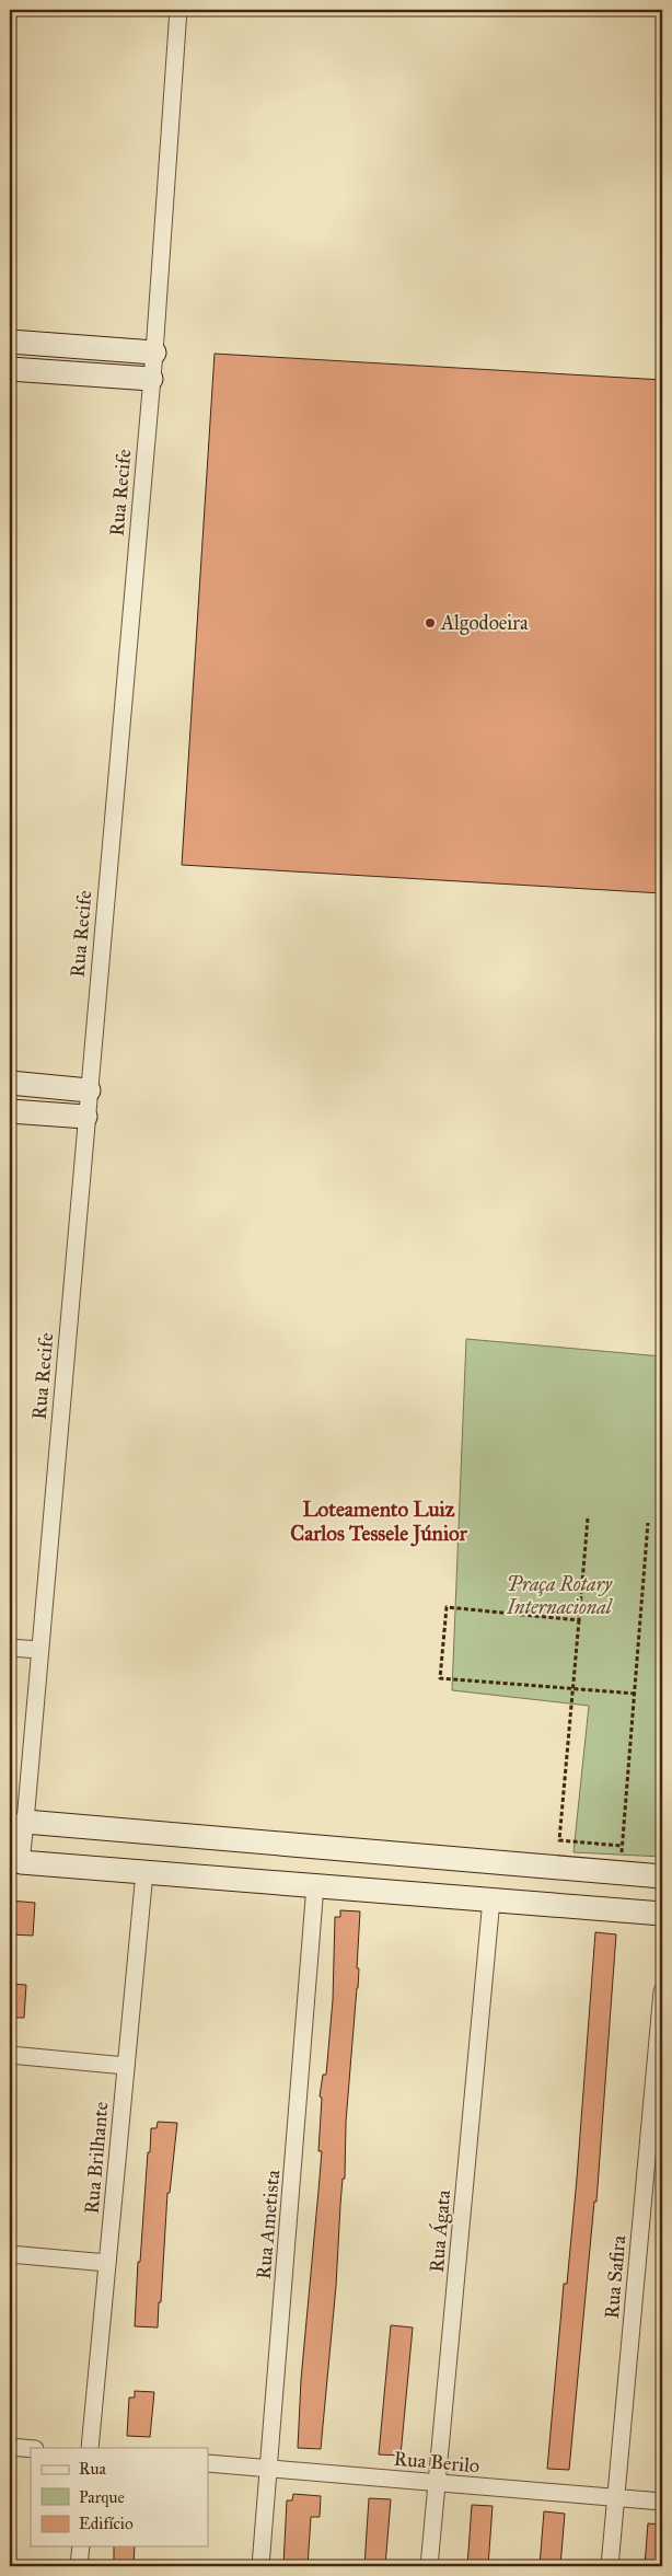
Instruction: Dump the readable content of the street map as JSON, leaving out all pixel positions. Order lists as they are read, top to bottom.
{
  "streets": {
    "street": [
      "Rua Recife",
      "Rua Brilhante",
      "Rua Ametista",
      "Rua Ágata",
      "Rua Safira",
      "Rua Berilo"
    ]
  },
  "crossings": [
    ["Rua Ametista", "Rua Berilo"],
    ["Rua Ágata", "Rua Berilo"],
    ["Rua Safira", "Rua Berilo"]
  ],
  "districts": ["Loteamento Luiz Carlos Tessele Júnior"],
  "parks": ["Praça Rotary Internacional"],
  "places": ["Algodoeira"],
  "legend": ["Rua", "Parque", "Edifício"]
}
